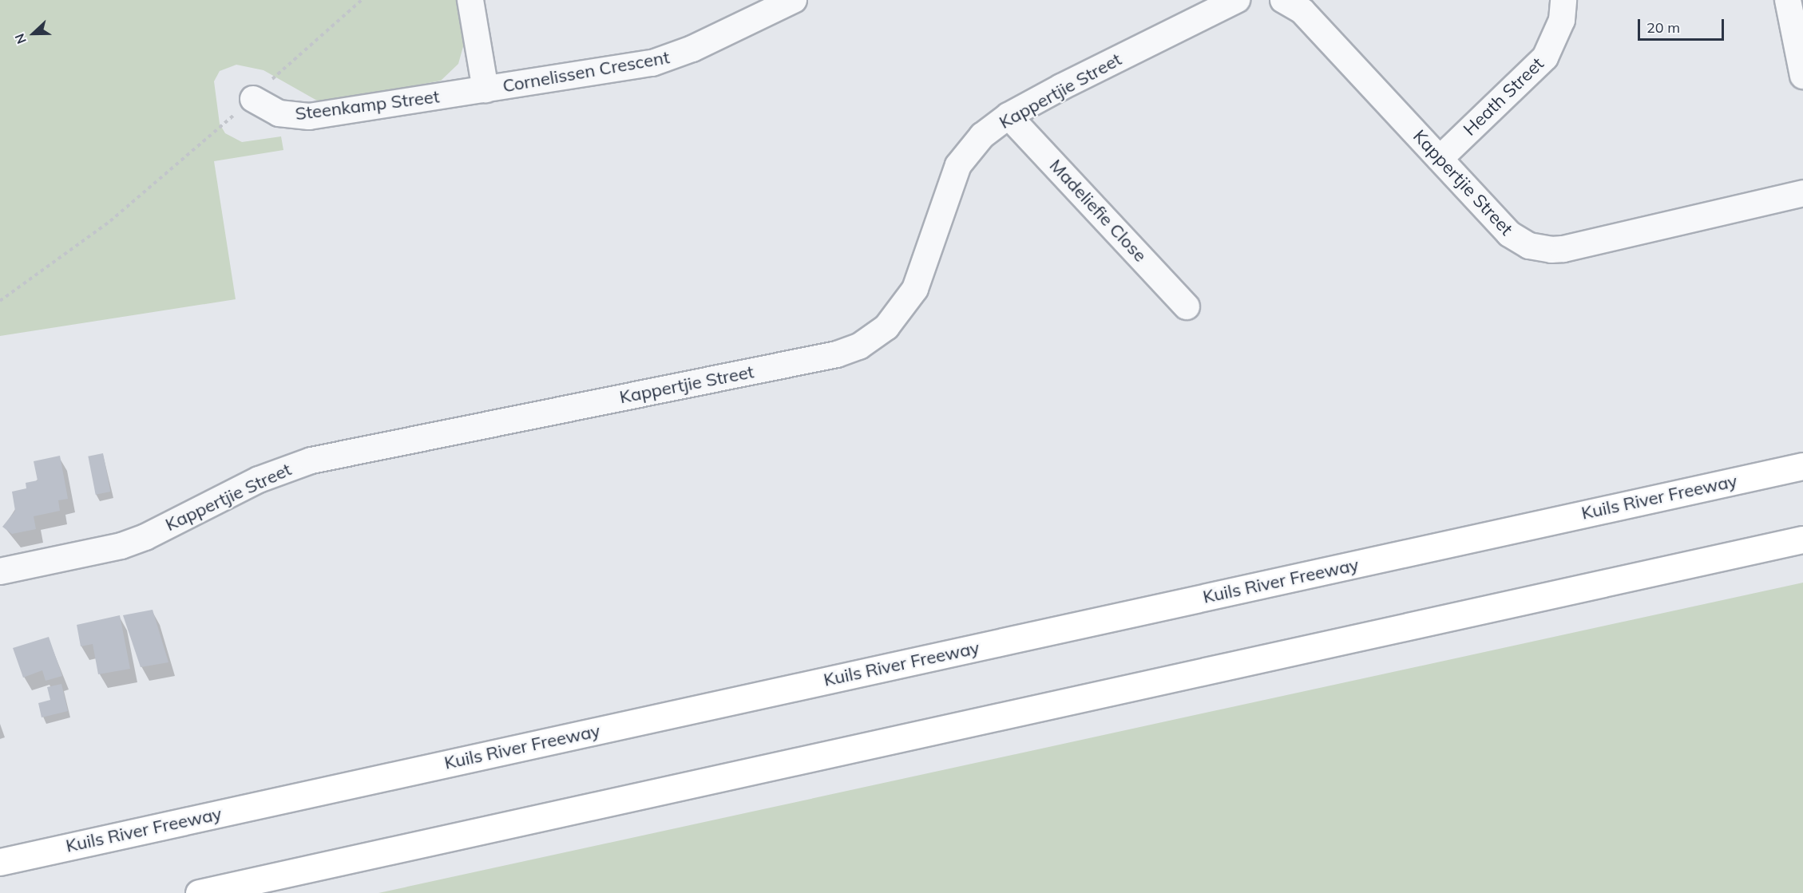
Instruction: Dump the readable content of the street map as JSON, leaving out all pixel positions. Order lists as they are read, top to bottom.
{
  "streets": {
    "highway": ["Kuils River Freeway"],
    "street": [
      "Cornelissen Crescent",
      "Kappertjie Street",
      "Heath Street",
      "Steenkamp Street",
      "Madeliefie Close"
    ]
  },
  "crossings": [
    ["Cornelissen Crescent", "Steenkamp Street"],
    ["Kappertjie Street", "Heath Street"],
    ["Kappertjie Street", "Madeliefie Close"]
  ],
  "scale_bar": "20 m",
  "north": "left"
}
